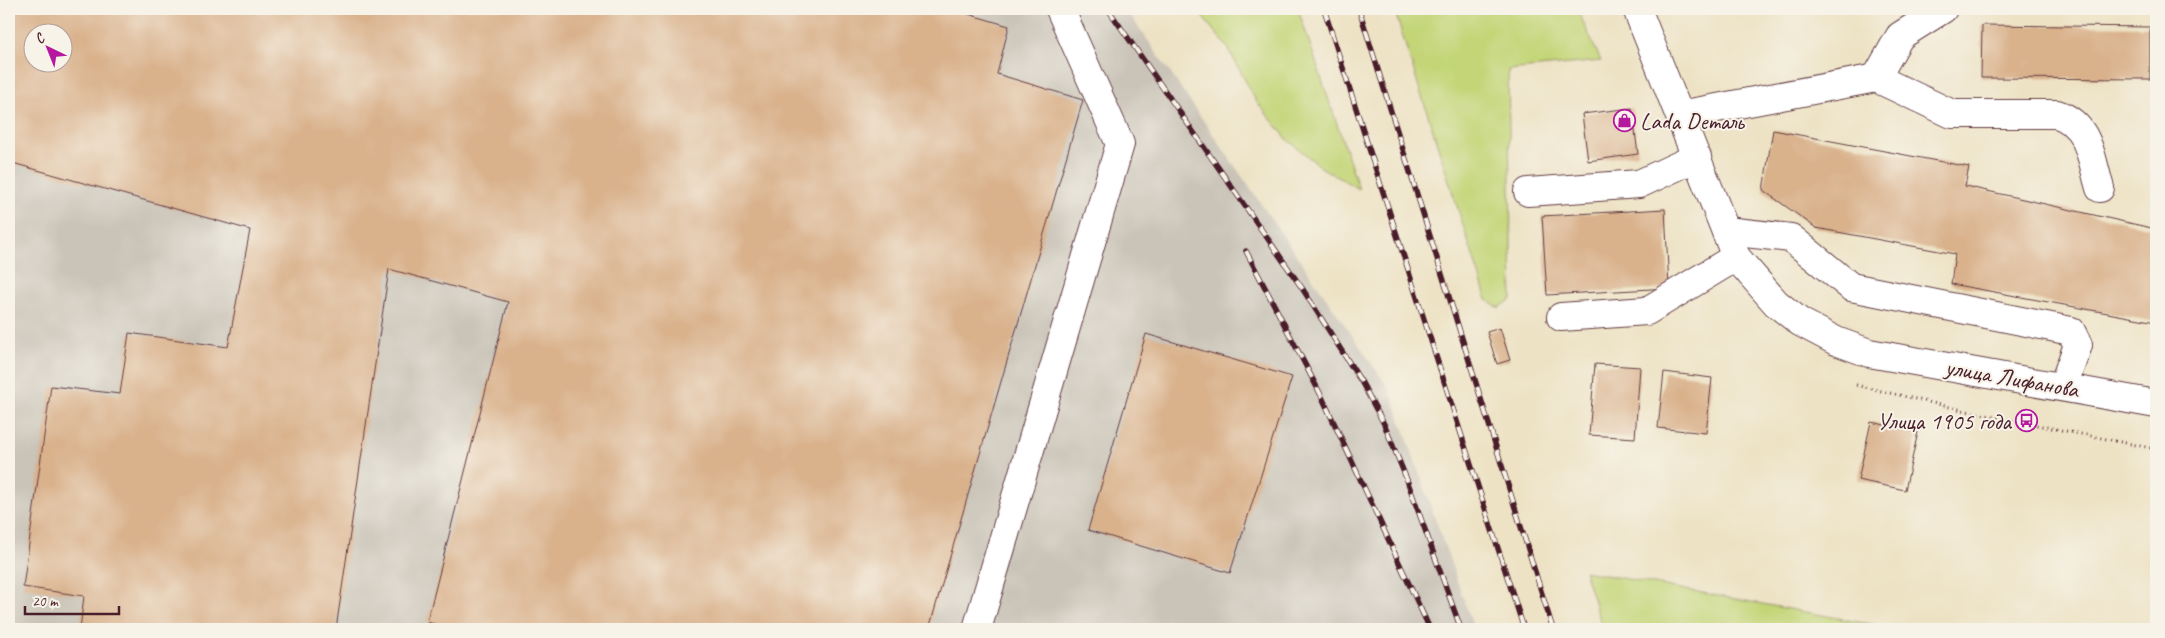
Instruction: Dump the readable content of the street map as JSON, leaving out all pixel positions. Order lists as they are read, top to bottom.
{
  "streets": {
    "main road": ["улица Лифанова"]
  },
  "places": {
    "shop": ["Lada Dеталь"],
    "bus stop": ["Улица 1905 года"]
  },
  "scale_bar": "20 m",
  "north": "top left"
}
